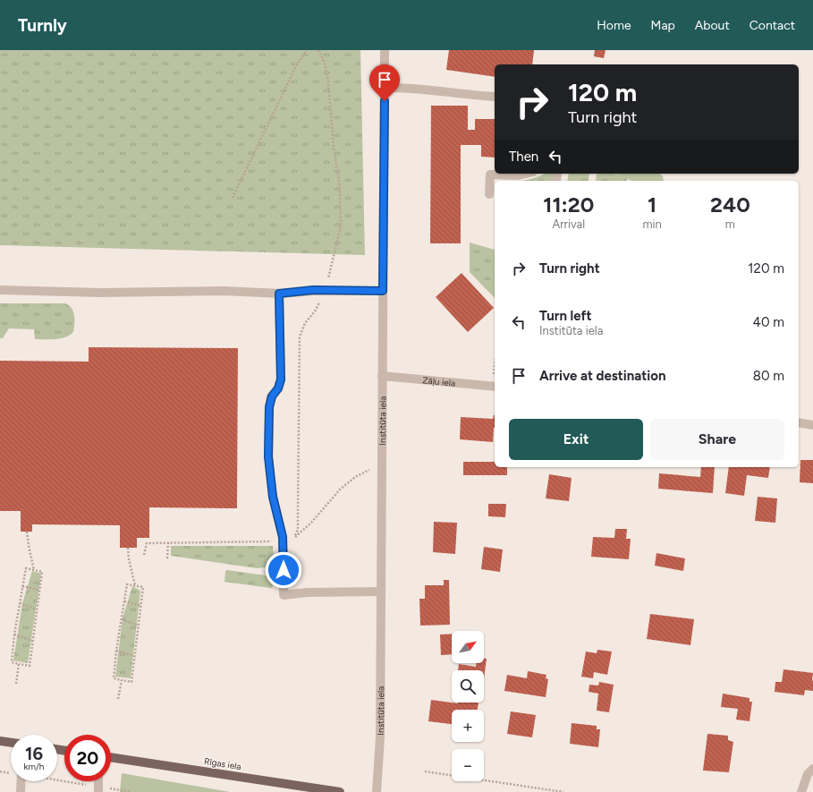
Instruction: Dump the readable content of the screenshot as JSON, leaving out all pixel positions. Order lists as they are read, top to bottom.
{
  "streets": {
    "main road": ["Rīgas iela"],
    "street": ["Zāļu iela", "Institūta iela"]
  },
  "crossings": [
    ["Zāļu iela", "Institūta iela"]
  ],
  "north": "top right",
  "page": {
    "header": "Turnly",
    "nav": [
      "Home",
      "Map",
      "About",
      "Contact"
    ],
    "turn": ["120 m", "Turn right"],
    "then": "Then",
    "eta": [
      "11:20",
      "Arrival",
      "1",
      "min",
      "240",
      "m"
    ],
    "list": [
      {
        "name": "Turn right",
        "value": "120 m"
      },
      {
        "name": "Turn left",
        "note": "Institūta iela",
        "value": "40 m"
      },
      {
        "name": "Arrive at destination",
        "value": "80 m"
      }
    ],
    "buttons": ["Exit", "Share"],
    "map_buttons": ["+", "−"],
    "speed": "16 km/h",
    "limit": "20"
  }
}
